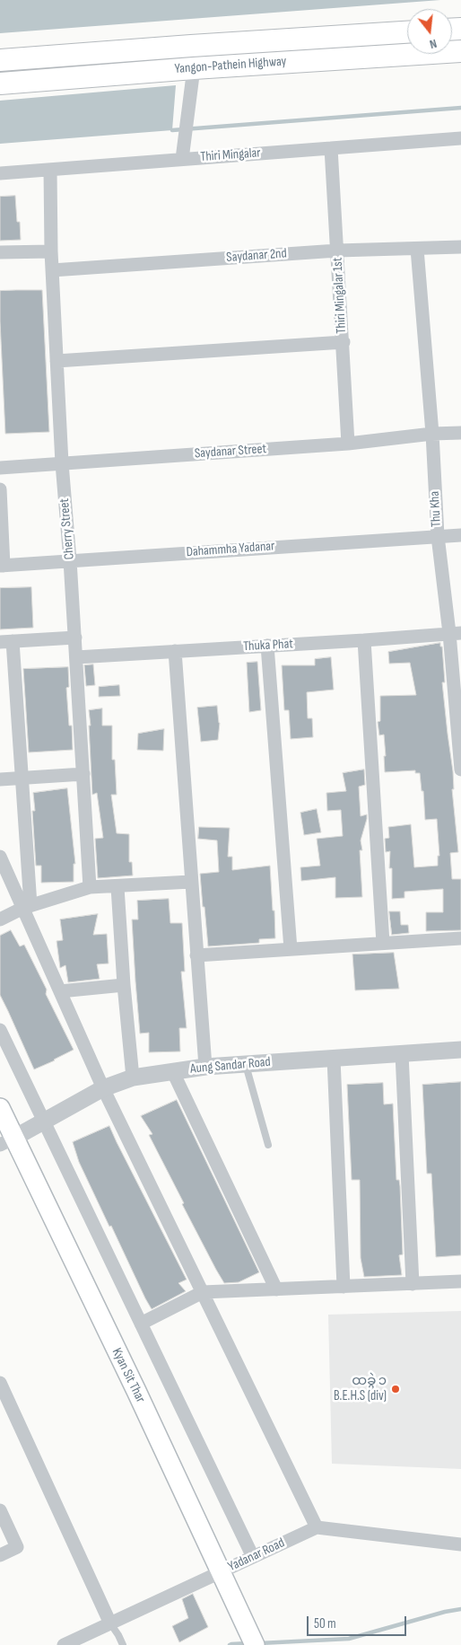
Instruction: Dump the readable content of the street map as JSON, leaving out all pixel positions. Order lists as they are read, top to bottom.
{
  "streets": {
    "main road": ["Yangon-Pathein Highway", "Kyan Sit Thar"],
    "street": [
      "Thiri Mingalar",
      "Saydanar 2nd",
      "Thiri Mingalar 1st",
      "Saydanar Street",
      "Thu Kha",
      "Cherry Street",
      "Dahammha Yadanar",
      "Thuka Phat",
      "Aung Sandar Road",
      "Yadanar Road"
    ]
  },
  "crossings": [
    ["Thiri Mingalar", "Thiri Mingalar 1st"],
    ["Thiri Mingalar", "Cherry Street"],
    ["Saydanar 2nd", "Thiri Mingalar 1st"],
    ["Saydanar 2nd", "Thu Kha"],
    ["Saydanar 2nd", "Cherry Street"],
    ["Thiri Mingalar 1st", "Saydanar Street"],
    ["Saydanar Street", "Thu Kha"],
    ["Saydanar Street", "Cherry Street"],
    ["Thu Kha", "Dahammha Yadanar"],
    ["Thu Kha", "Thuka Phat"],
    ["Cherry Street", "Dahammha Yadanar"],
    ["Cherry Street", "Thuka Phat"],
    ["Aung Sandar Road", "Kyan Sit Thar"],
    ["Kyan Sit Thar", "Yadanar Road"]
  ],
  "places": ["ထခွဲ ၁ B.E.H.S (div)"],
  "scale_bar": "50 m",
  "north": "bottom"
}
